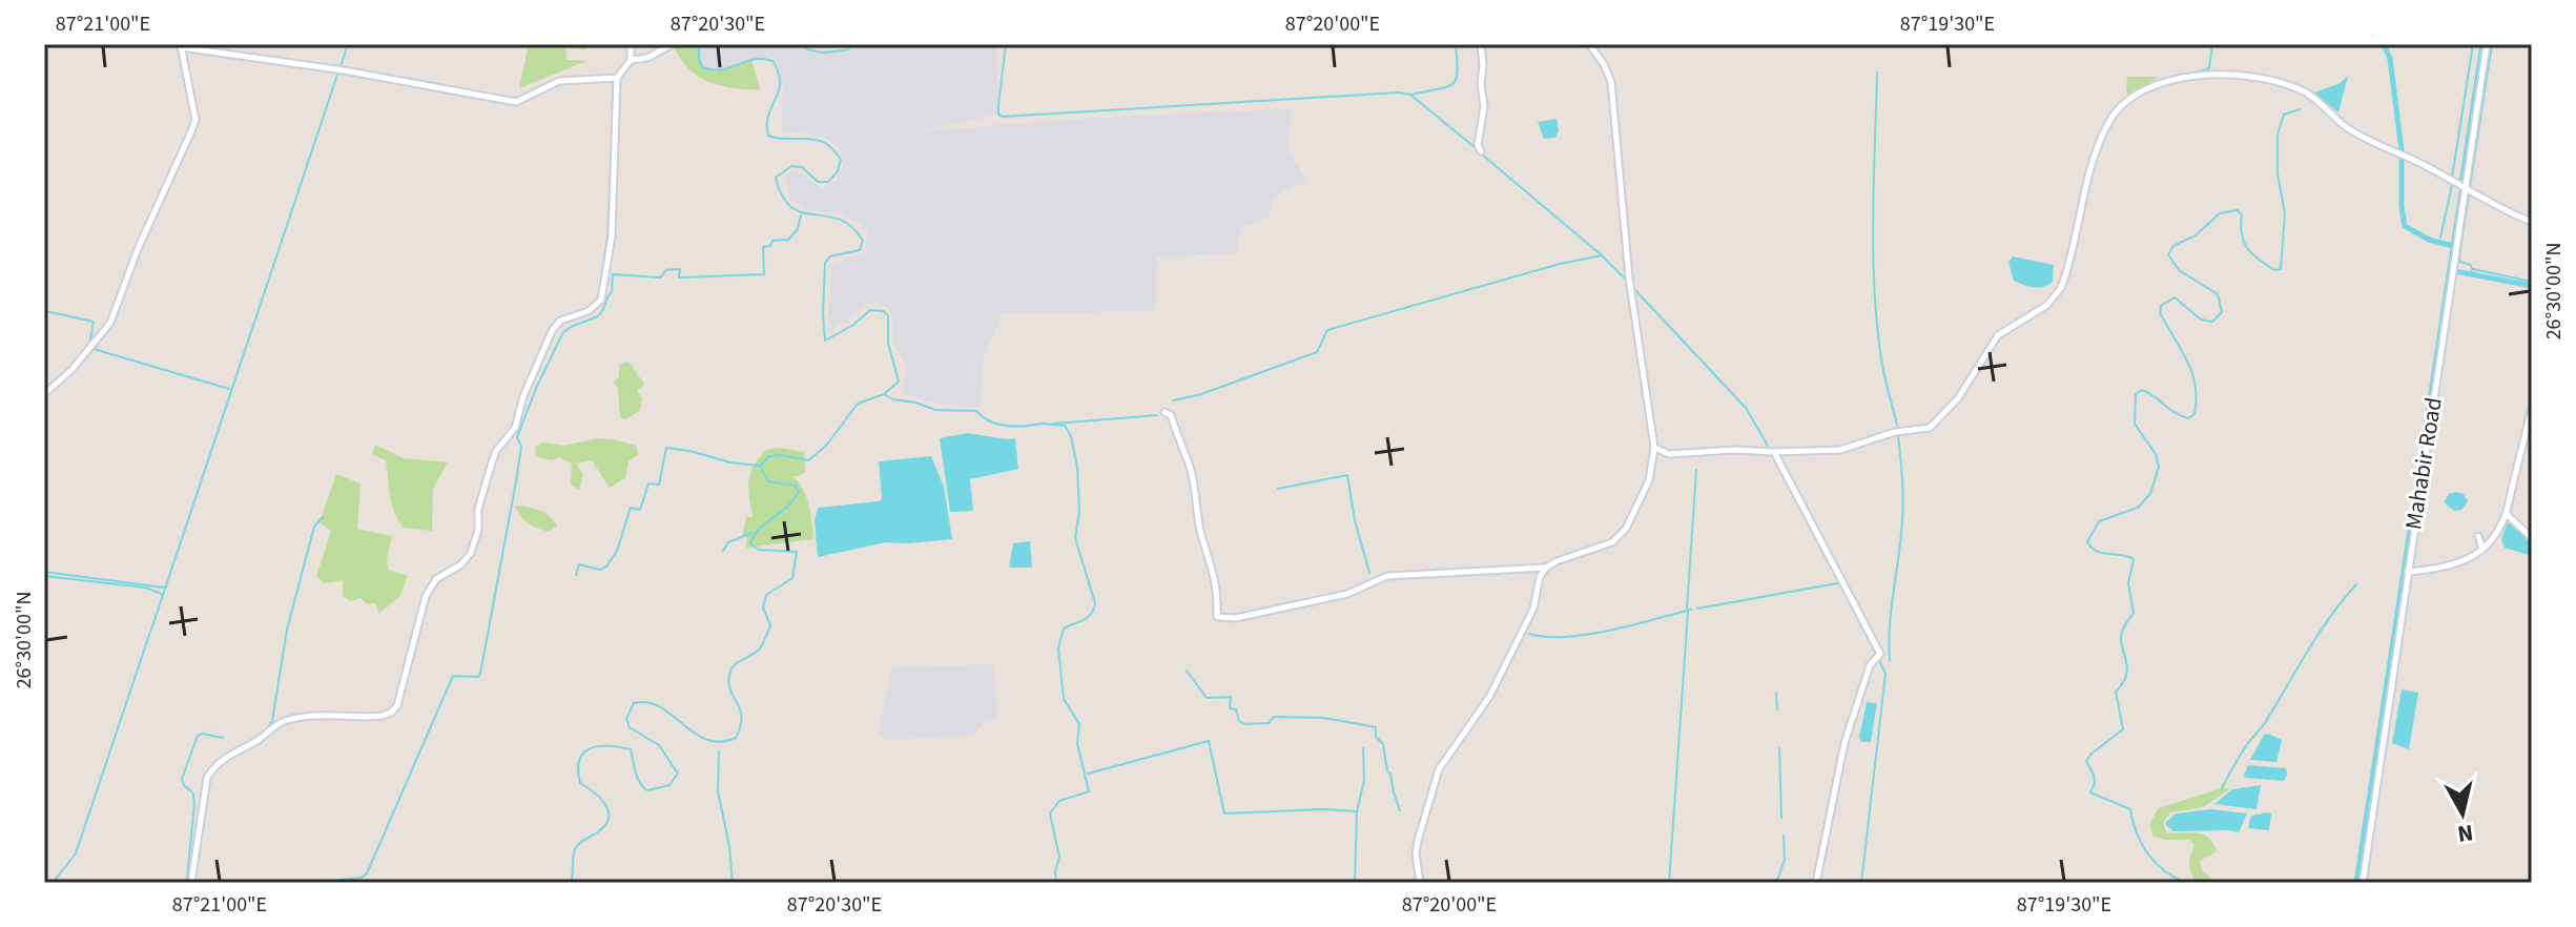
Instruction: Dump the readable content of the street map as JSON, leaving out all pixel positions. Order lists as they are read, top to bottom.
{
  "streets": {
    "street": ["Mahabir Road"]
  },
  "north": "bottom",
  "coordinates": [
    "87°21'00\"E",
    "87°20'30\"E",
    "87°20'00\"E",
    "87°19'30\"E",
    "26°30'00\"N"
  ]
}
